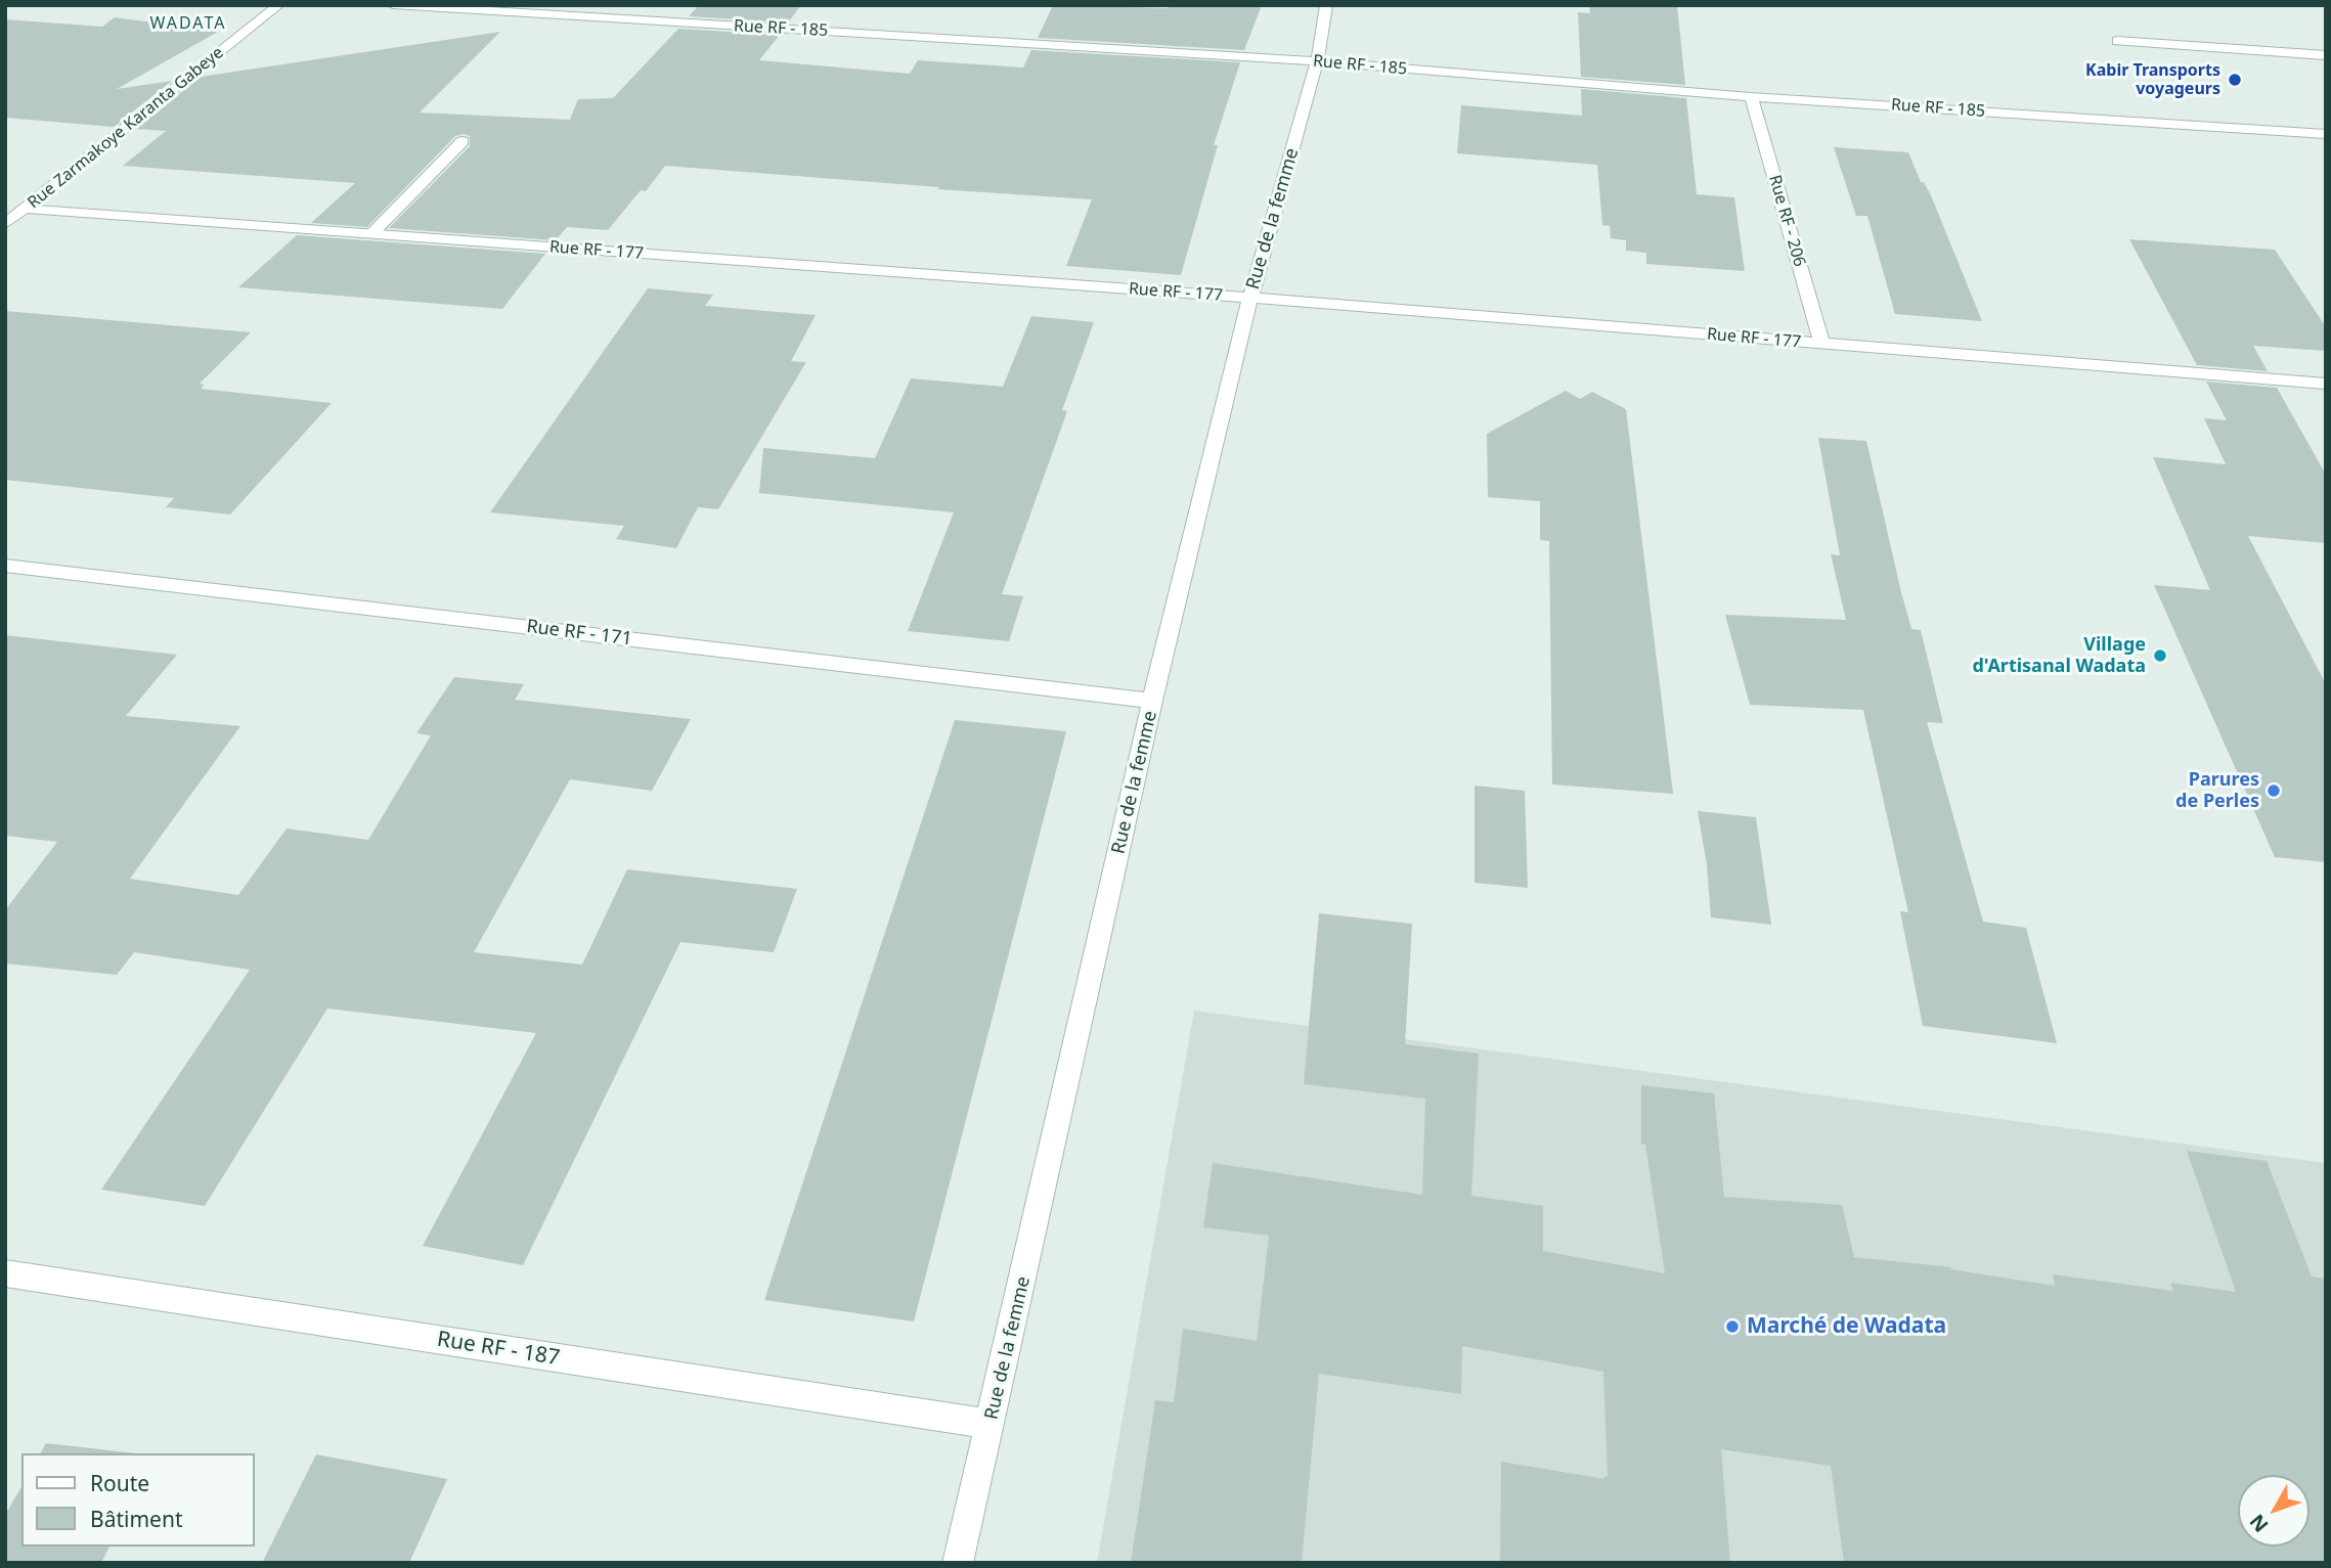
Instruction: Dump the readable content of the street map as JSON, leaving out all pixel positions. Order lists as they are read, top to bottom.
{
  "streets": {
    "street": [
      "Rue RF - 185",
      "Rue Zarmakoye Karanta Gabeye",
      "Rue de la femme",
      "Rue RF - 206",
      "Rue RF - 177",
      "Rue RF - 171",
      "Rue RF - 187"
    ]
  },
  "crossings": [
    ["Rue RF - 185", "Rue de la femme"],
    ["Rue RF - 185", "Rue RF - 206"],
    ["Rue Zarmakoye Karanta Gabeye", "Rue RF - 177"],
    ["Rue de la femme", "Rue RF - 177"],
    ["Rue de la femme", "Rue RF - 171"],
    ["Rue de la femme", "Rue RF - 187"],
    ["Rue RF - 206", "Rue RF - 177"]
  ],
  "districts": ["WADATA"],
  "places": [
    "Kabir Transports voyageurs",
    "Village d'Artisanal Wadata",
    "Parures de Perles",
    "Marché de Wadata"
  ],
  "legend": ["Route", "Bâtiment"],
  "north": "bottom left"
}
